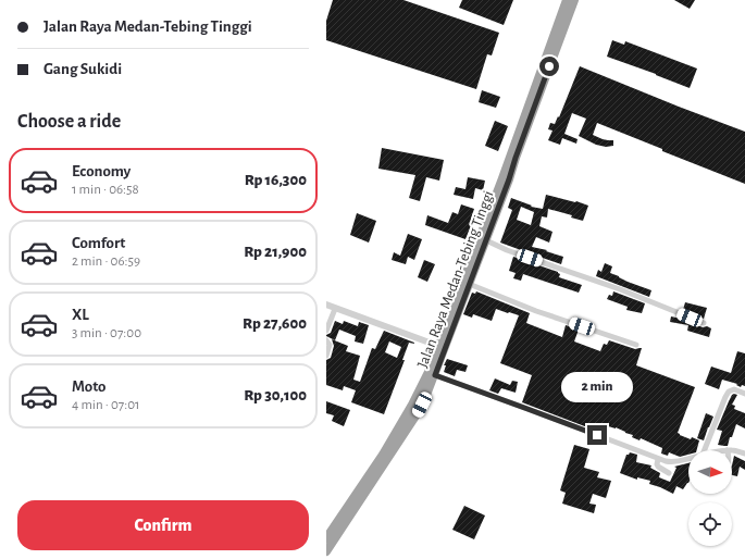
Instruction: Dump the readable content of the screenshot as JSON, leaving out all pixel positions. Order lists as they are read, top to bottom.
{
  "streets": {
    "highway": ["Jalan Raya Medan-Tebing Tinggi"]
  },
  "north": "right",
  "page": {
    "banner": ["Jalan Raya Medan-Tebing Tinggi", "Gang Sukidi"],
    "heading": "Choose a ride",
    "list": [
      {
        "name": "Economy",
        "note": "1 min · 06:58",
        "value": "Rp 16,300"
      },
      {
        "name": "Comfort",
        "note": "2 min · 06:59",
        "value": "Rp 21,900"
      },
      {
        "name": "XL",
        "note": "3 min · 07:00",
        "value": "Rp 27,600"
      },
      {
        "name": "Moto",
        "note": "4 min · 07:01",
        "value": "Rp 30,100"
      }
    ],
    "bubble": "2 min",
    "buttons": "Confirm"
  }
}
